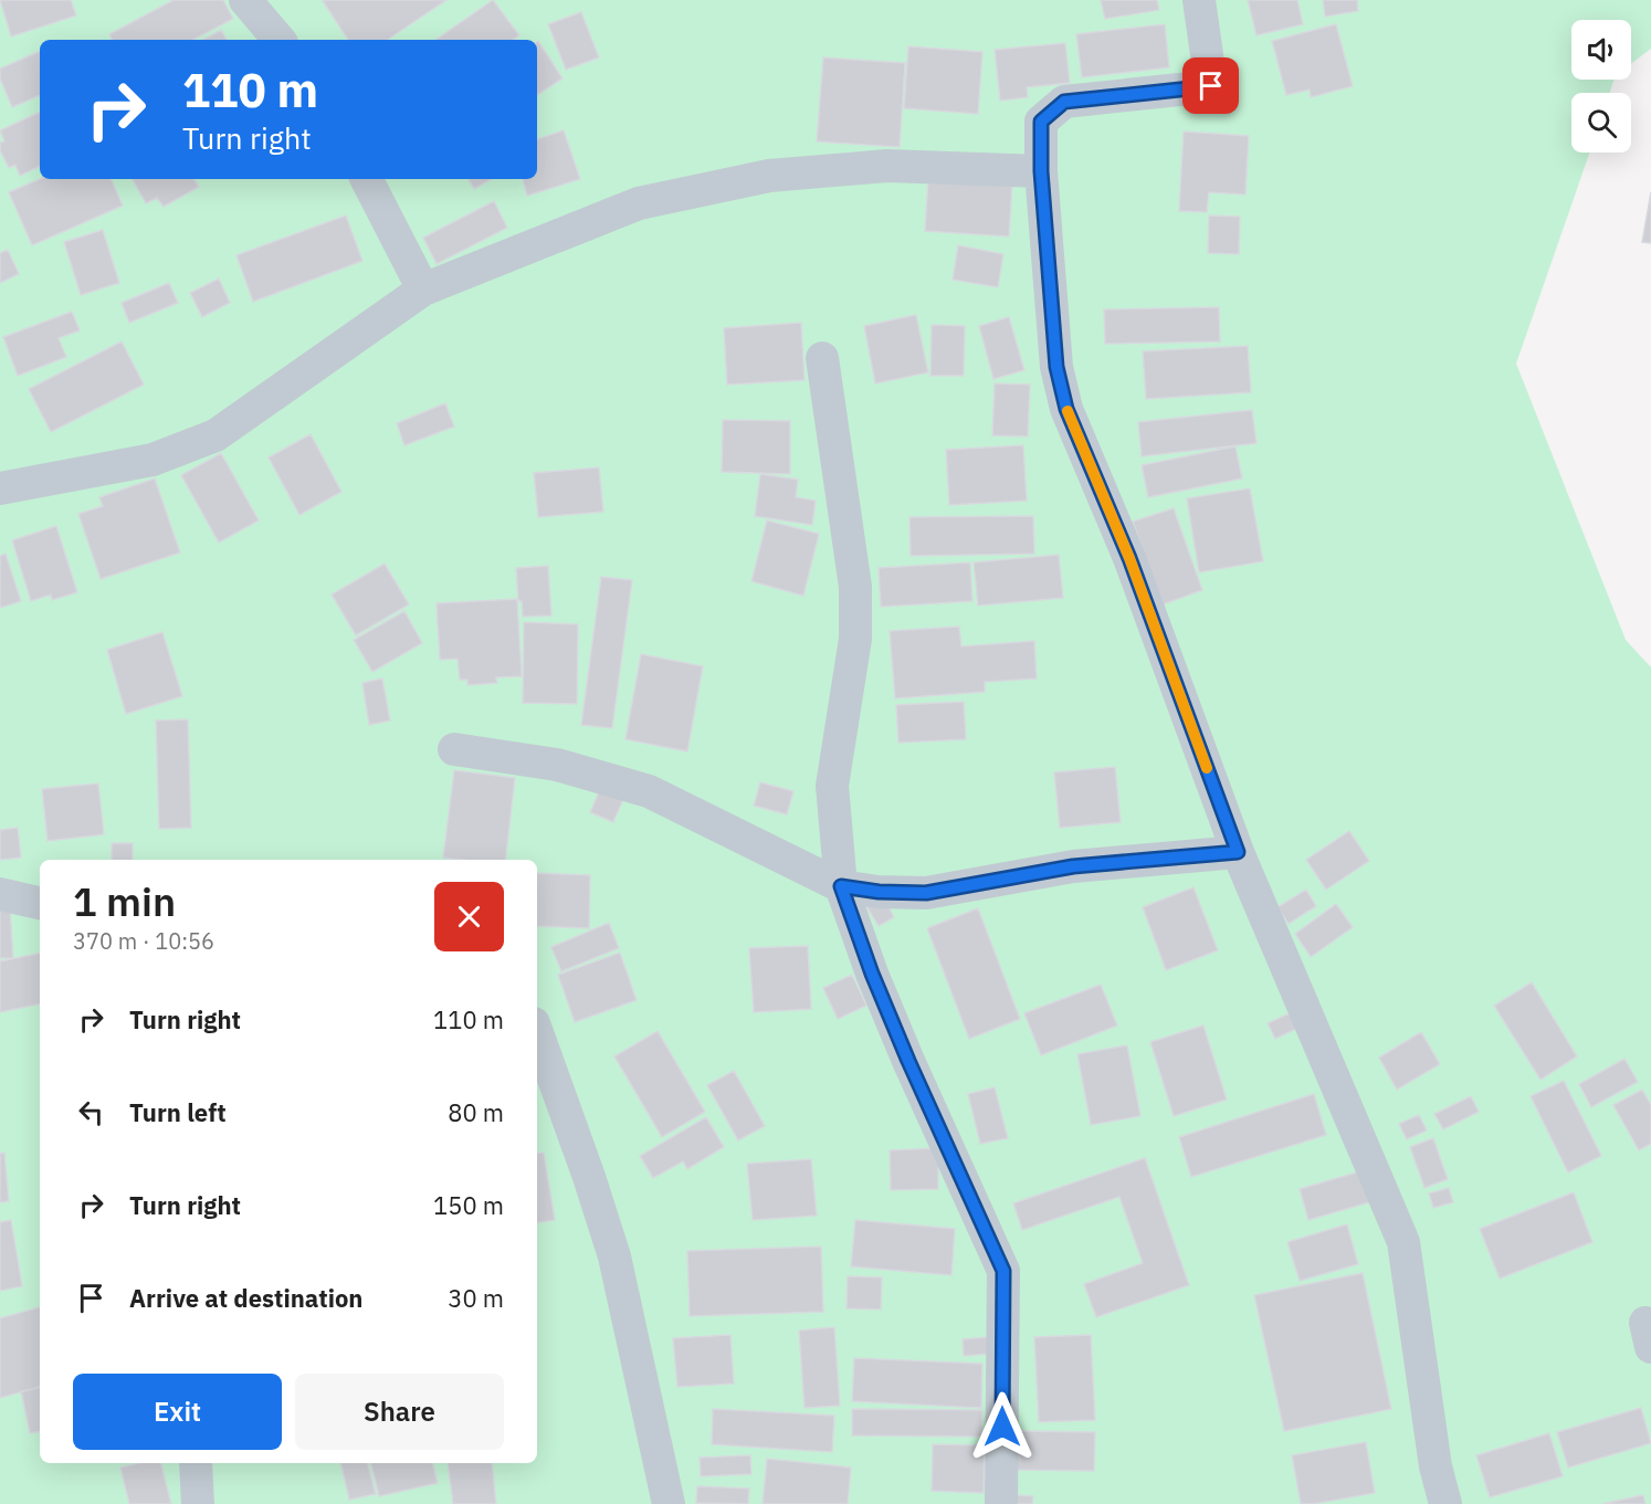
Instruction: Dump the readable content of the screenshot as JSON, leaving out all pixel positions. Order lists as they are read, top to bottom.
{
  "page": {
    "turn": ["110 m", "Turn right"],
    "heading": ["1 min", "370 m · 10:56"],
    "list": [
      {
        "name": "Turn right",
        "value": "110 m"
      },
      {
        "name": "Turn left",
        "value": "80 m"
      },
      {
        "name": "Turn right",
        "value": "150 m"
      },
      {
        "name": "Arrive at destination",
        "value": "30 m"
      }
    ],
    "buttons": ["Exit", "Share"]
  }
}
